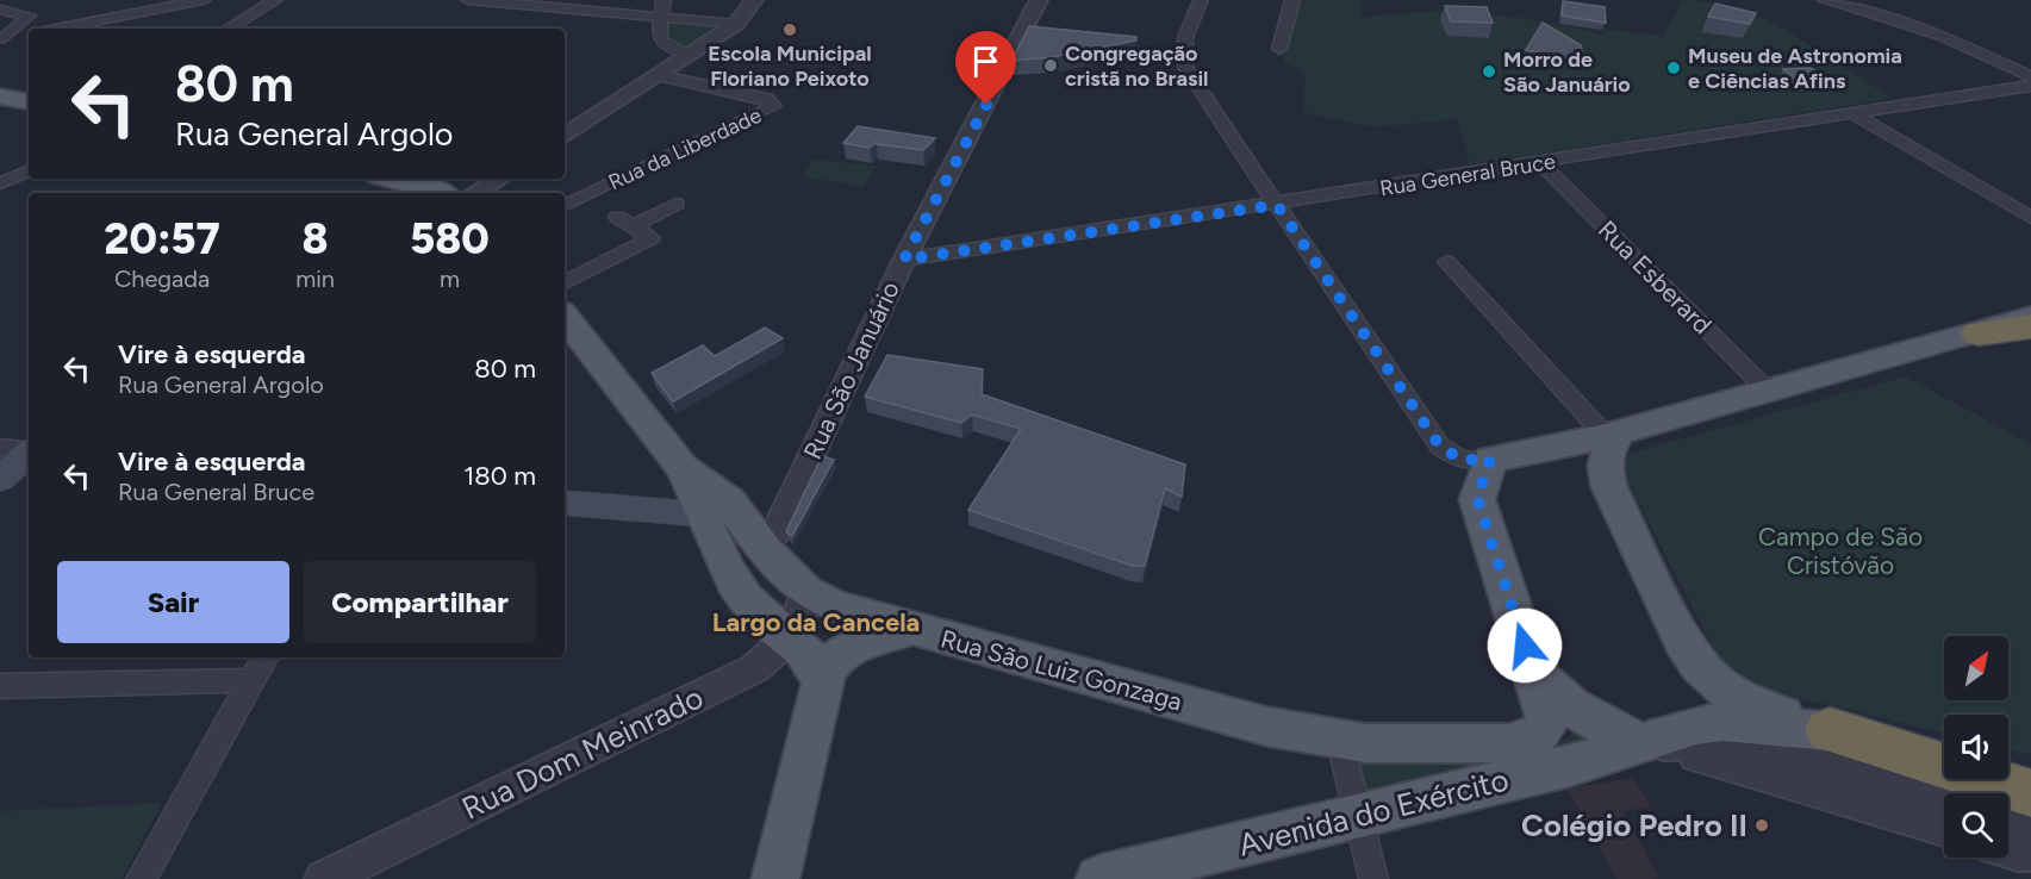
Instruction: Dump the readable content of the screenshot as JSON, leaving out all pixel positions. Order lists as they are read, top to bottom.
{
  "streets": {
    "main road": ["Rua São Luiz Gonzaga", "Avenida do Exército"],
    "street": [
      "Rua da Liberdade",
      "Rua General Bruce",
      "Rua Esberard",
      "Rua São Januário",
      "Rua Dom Meinrado"
    ]
  },
  "crossings": [
    ["Rua General Bruce", "Rua Esberard"],
    ["Rua General Bruce", "Rua São Januário"],
    ["Rua São Januário", "Rua São Luiz Gonzaga"],
    ["Rua São Luiz Gonzaga", "Rua Dom Meinrado"]
  ],
  "districts": ["Largo da Cancela"],
  "parks": ["Campo de São Cristóvão"],
  "places": [
    "Escola Municipal Floriano Peixoto",
    "Congregação cristã no Brasil",
    "Museu de Astronomia e Ciências Afins",
    "Morro de São Januário",
    "Colégio Pedro II"
  ],
  "north": "top right",
  "page": {
    "turn": ["80 m", "Rua General Argolo"],
    "eta": [
      "20:57",
      "Chegada",
      "8",
      "min",
      "580",
      "m"
    ],
    "list": [
      {
        "name": "Vire à esquerda",
        "note": "Rua General Argolo",
        "value": "80 m"
      },
      {
        "name": "Vire à esquerda",
        "note": "Rua General Bruce",
        "value": "180 m"
      }
    ],
    "buttons": ["Sair", "Compartilhar"]
  }
}
